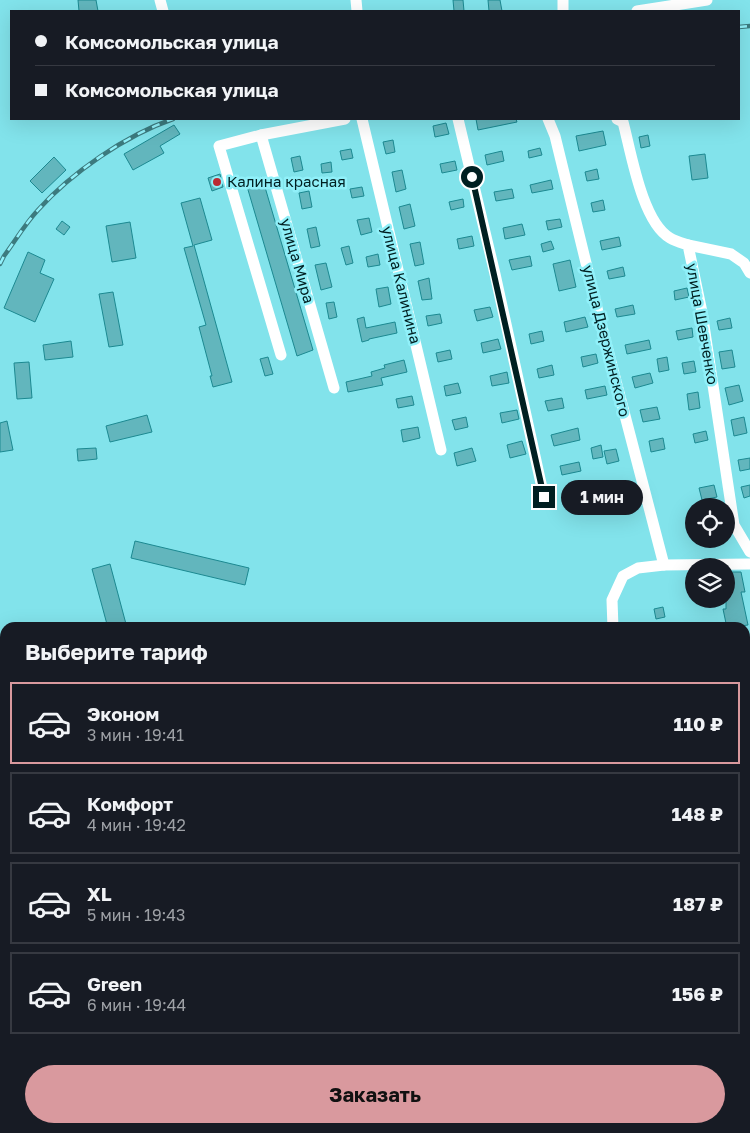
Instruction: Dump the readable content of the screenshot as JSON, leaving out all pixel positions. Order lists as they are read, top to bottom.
{
  "streets": {
    "street": [
      "улица Мира",
      "улица Калинина",
      "улица Шевченко",
      "улица Дзержинского"
    ]
  },
  "places": ["Калина красная"],
  "page": {
    "banner": ["Комсомольская улица", "Комсомольская улица"],
    "bubble": "1 мин",
    "heading": "Выберите тариф",
    "list": [
      {
        "name": "Эконом",
        "note": "3 мин · 19:41",
        "value": "110 ₽"
      },
      {
        "name": "Комфорт",
        "note": "4 мин · 19:42",
        "value": "148 ₽"
      },
      {
        "name": "XL",
        "note": "5 мин · 19:43",
        "value": "187 ₽"
      },
      {
        "name": "Green",
        "note": "6 мин · 19:44",
        "value": "156 ₽"
      }
    ],
    "buttons": "Заказать"
  }
}
